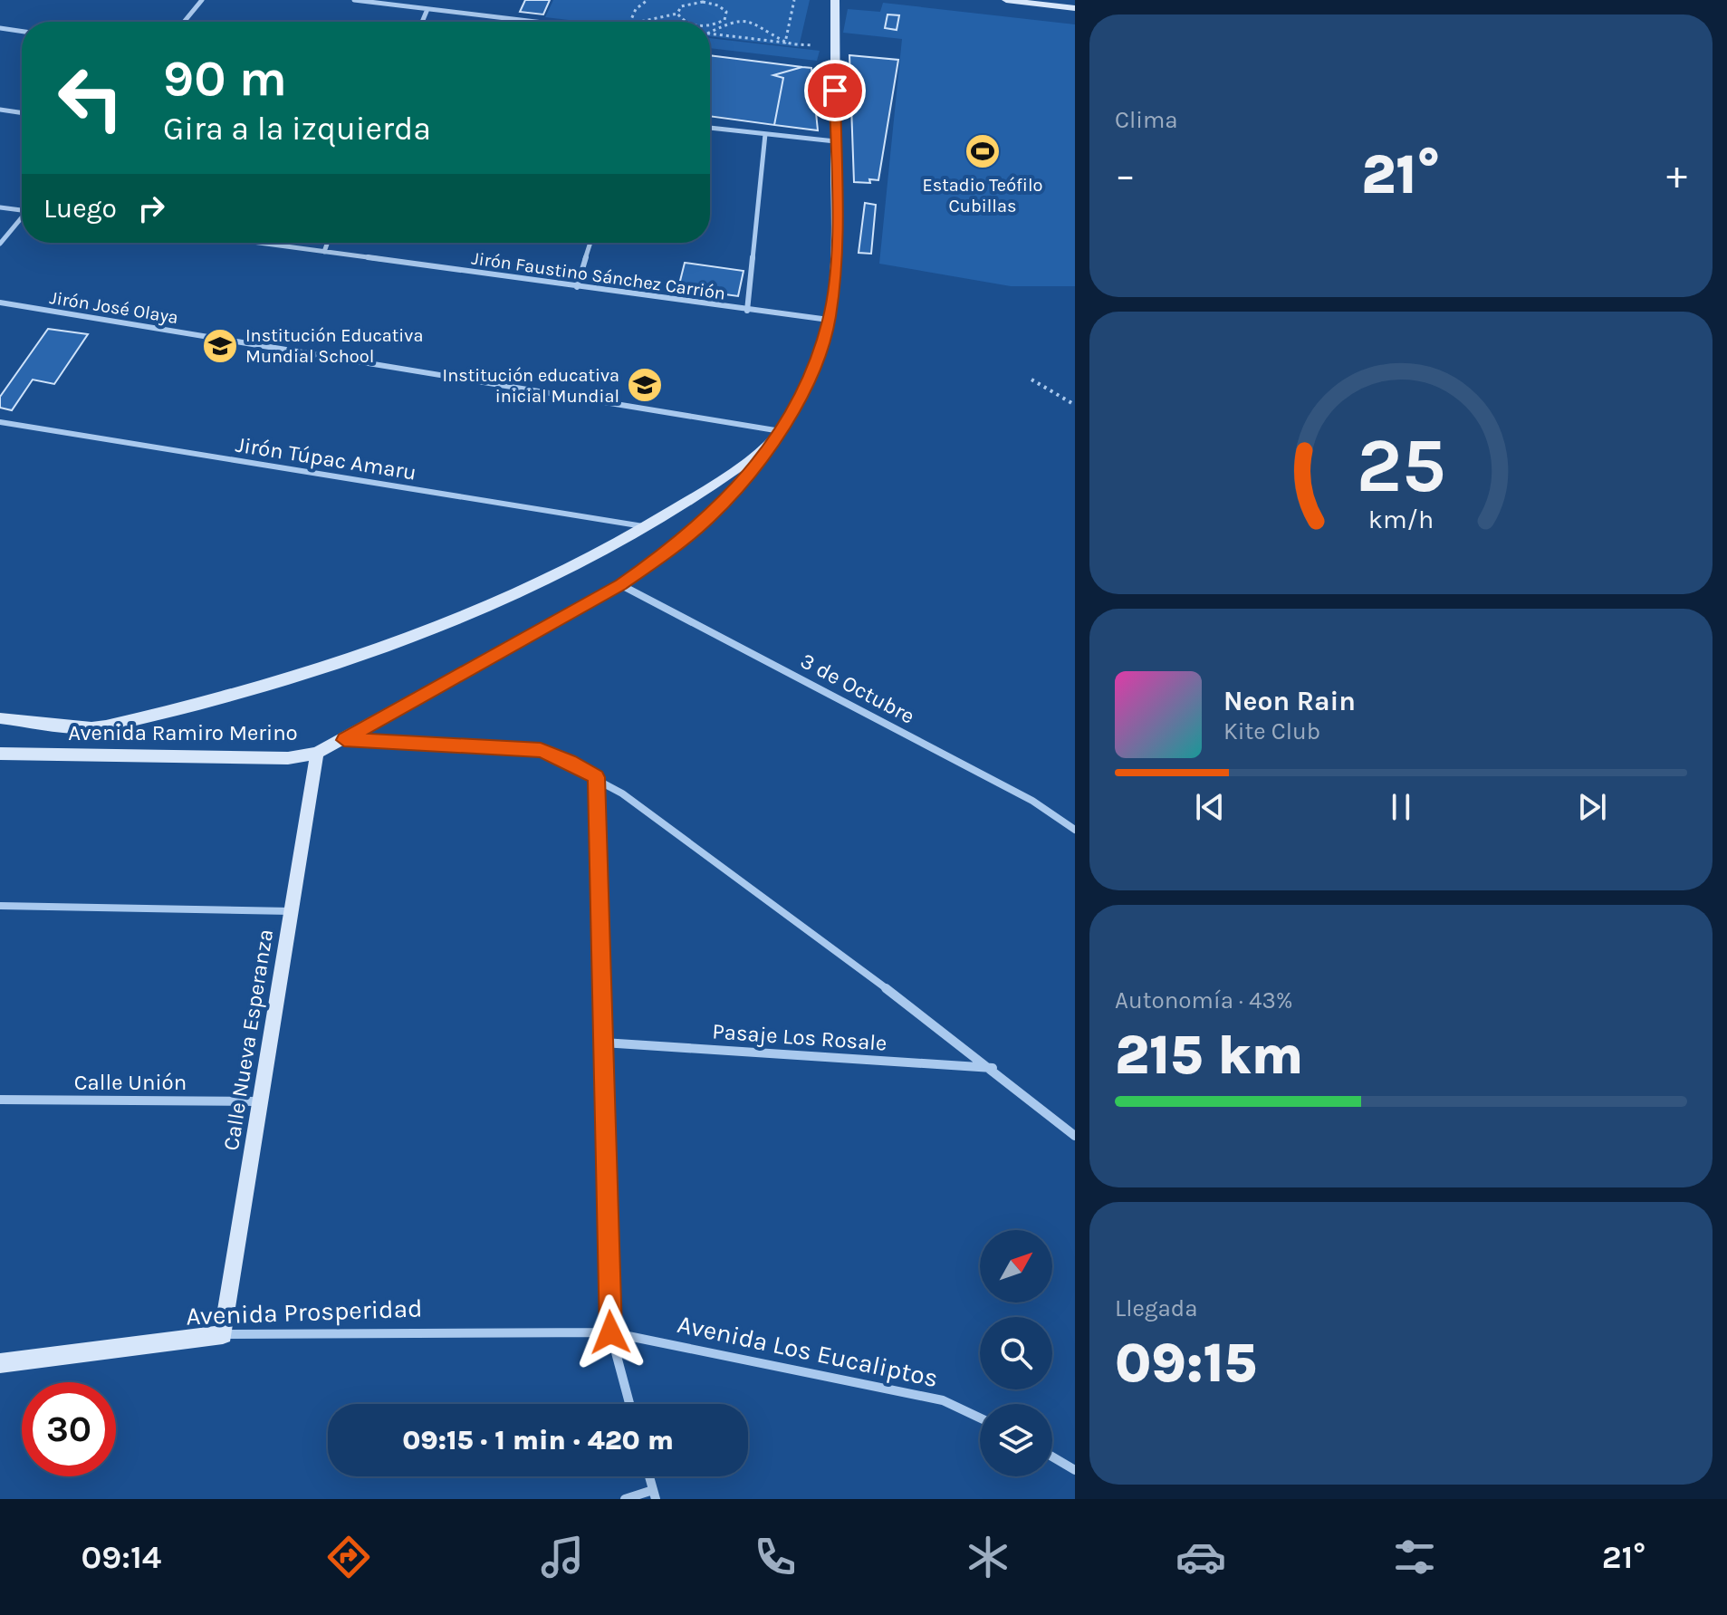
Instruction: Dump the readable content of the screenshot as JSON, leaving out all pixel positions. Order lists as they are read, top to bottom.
{
  "streets": {
    "street": [
      "Jirón Faustino Sánchez Carrión",
      "Jirón José Olaya",
      "Jirón Túpac Amaru",
      "3 de Octubre",
      "Avenida Ramiro Merino",
      "Pasaje Los Rosale",
      "Calle Nueva Esperanza",
      "Calle Unión",
      "Avenida Prosperidad",
      "Avenida Los Eucaliptos"
    ]
  },
  "crossings": [
    ["Jirón Faustino Sánchez Carrión", "Avenida Ramiro Merino"],
    ["Jirón José Olaya", "Avenida Ramiro Merino"],
    ["Jirón Túpac Amaru", "Avenida Ramiro Merino"],
    ["3 de Octubre", "Avenida Ramiro Merino"],
    ["Avenida Ramiro Merino", "Calle Nueva Esperanza"],
    ["Calle Nueva Esperanza", "Calle Unión"],
    ["Calle Nueva Esperanza", "Avenida Prosperidad"],
    ["Avenida Prosperidad", "Avenida Los Eucaliptos"]
  ],
  "places": {
    "sports": ["Estadio Teófilo Cubillas"],
    "school or university": ["Institución Educativa Mundial School", "Institución educativa inicial Mundial"]
  },
  "north": "top right",
  "page": {
    "tile": [
      "Clima",
      ["Autonomía · 43%", "215 km"],
      ["Llegada", "09:15"]
    ],
    "turn": ["90 m", "Gira a la izquierda"],
    "heat": ["−", "21°", "+"],
    "then": "Luego",
    "song": ["Neon Rain", "Kite Club"],
    "limit": "30",
    "trip": "09:15 · 1 min · 420 m",
    "tabs": ["09:14", "21°"],
    "gauge": ["25", "km/h"]
  }
}
